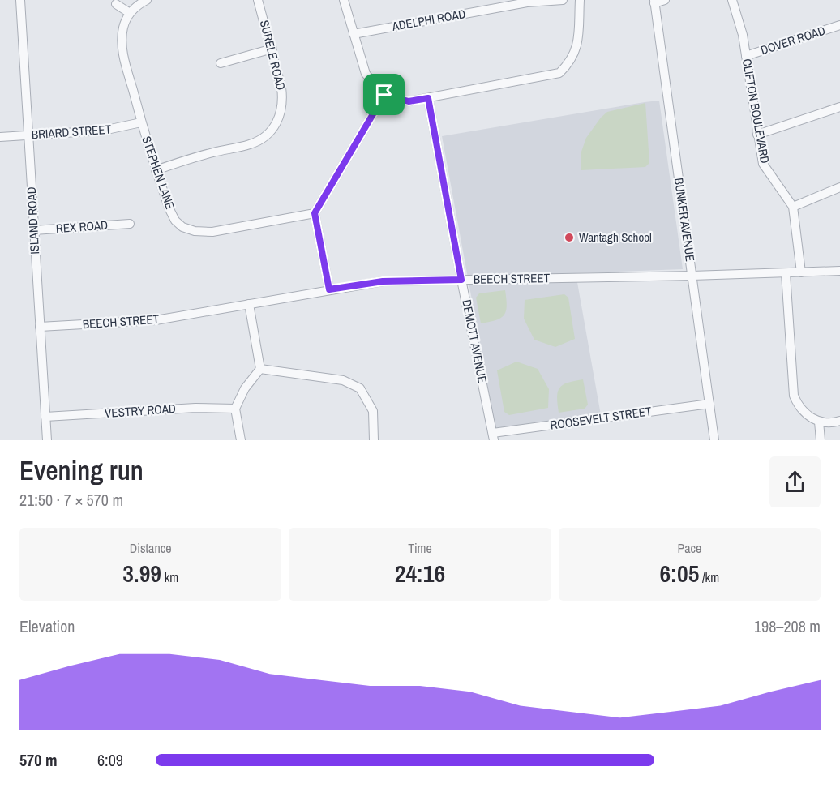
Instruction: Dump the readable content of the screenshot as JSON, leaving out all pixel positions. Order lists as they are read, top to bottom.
{
  "streets": {
    "street": [
      "ADELPHI ROAD",
      "DOVER ROAD",
      "SURELE ROAD",
      "CLIFTON BOULEVARD",
      "BRIARD STREET",
      "STEPHEN LANE",
      "BUNKER AVENUE",
      "ISLAND ROAD",
      "REX ROAD",
      "BEECH STREET",
      "DEMOTT AVENUE",
      "VESTRY ROAD",
      "ROOSEVELT STREET"
    ]
  },
  "crossings": [
    ["DOVER ROAD", "CLIFTON BOULEVARD"],
    ["SURELE ROAD", "STEPHEN LANE"],
    ["CLIFTON BOULEVARD", "BEECH STREET"],
    ["BRIARD STREET", "STEPHEN LANE"],
    ["BRIARD STREET", "ISLAND ROAD"],
    ["BUNKER AVENUE", "BEECH STREET"],
    ["BUNKER AVENUE", "ROOSEVELT STREET"],
    ["ISLAND ROAD", "REX ROAD"],
    ["ISLAND ROAD", "BEECH STREET"],
    ["ISLAND ROAD", "VESTRY ROAD"],
    ["BEECH STREET", "DEMOTT AVENUE"],
    ["DEMOTT AVENUE", "ROOSEVELT STREET"]
  ],
  "places": ["Wantagh School"],
  "page": {
    "heading": ["Evening run", "21:50 · 7 × 570 m"],
    "stats": [
      ["Distance", "3.99 km"],
      ["Time", "24:16"],
      ["Pace", "6:05 /km"]
    ],
    "chart": ["Elevation", "198–208 m"],
    "list": [
      {
        "name": "570 m",
        "note": "6:09"
      }
    ]
  }
}
